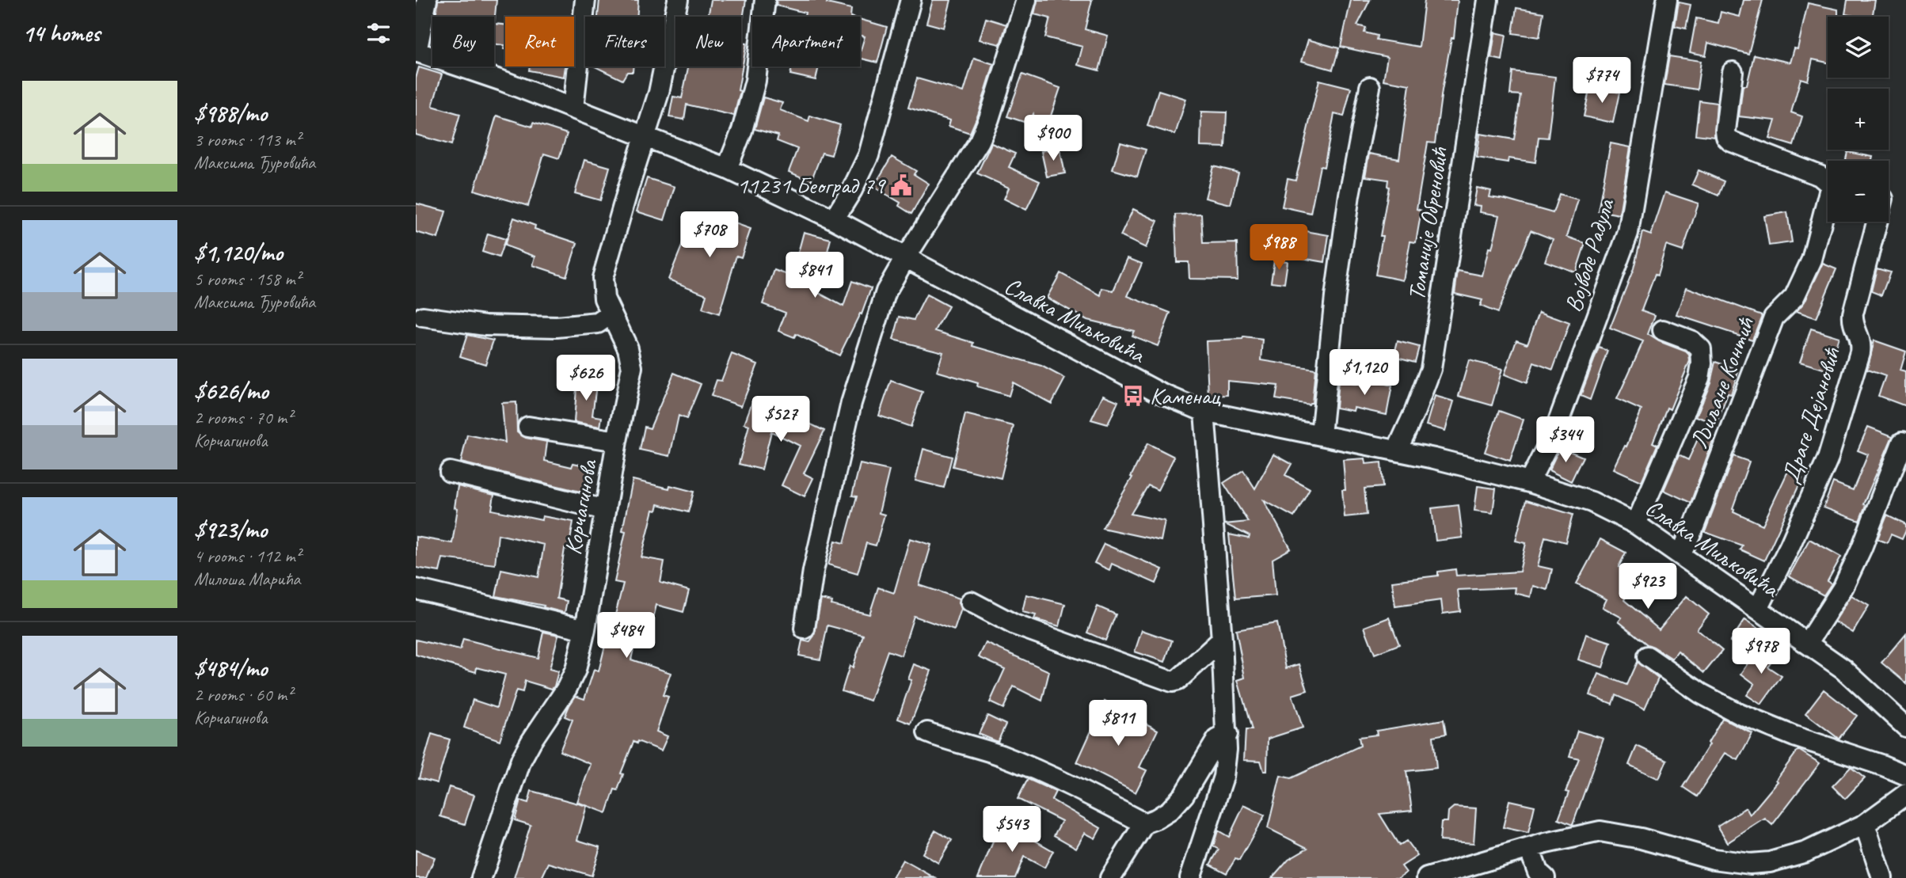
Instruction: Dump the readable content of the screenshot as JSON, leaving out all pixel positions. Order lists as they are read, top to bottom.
{
  "streets": {
    "street": [
      "Томаније Обреновић",
      "Војводе Радула",
      "Славка Миљковића",
      "Љиљане Контић",
      "Драге Дејановић",
      "Корчагинова"
    ]
  },
  "crossings": [
    ["Томаније Обреновић", "Славка Миљковића"],
    ["Војводе Радула", "Славка Миљковића"],
    ["Славка Миљковића", "Љиљане Контић"],
    ["Славка Миљковића", "Драге Дејановић"],
    ["Славка Миљковића", "Корчагинова"]
  ],
  "places": {
    "public building": ["11231 Београд 79"],
    "bus stop": ["Каменац"]
  },
  "page": {
    "heading": "14 homes",
    "map_buttons": ["+", "−"],
    "chip": [
      "Buy",
      "Rent",
      "Filters",
      "New",
      "Apartment"
    ],
    "price": [
      "$774",
      "$900",
      "$708",
      "$988",
      "$841",
      "$1,120",
      "$626",
      "$527",
      "$344",
      "$923",
      "$484",
      "$978",
      "$811",
      "$543"
    ],
    "list": [
      {
        "name": "$988/mo",
        "note": "3 rooms · 113 m² · Максима Ђуровића"
      },
      {
        "name": "$1,120/mo",
        "note": "5 rooms · 158 m² · Максима Ђуровића"
      },
      {
        "name": "$626/mo",
        "note": "2 rooms · 70 m² · Корчагинова"
      },
      {
        "name": "$923/mo",
        "note": "4 rooms · 112 m² · Милоша Марића"
      },
      {
        "name": "$484/mo",
        "note": "2 rooms · 60 m² · Корчагинова"
      }
    ]
  }
}
